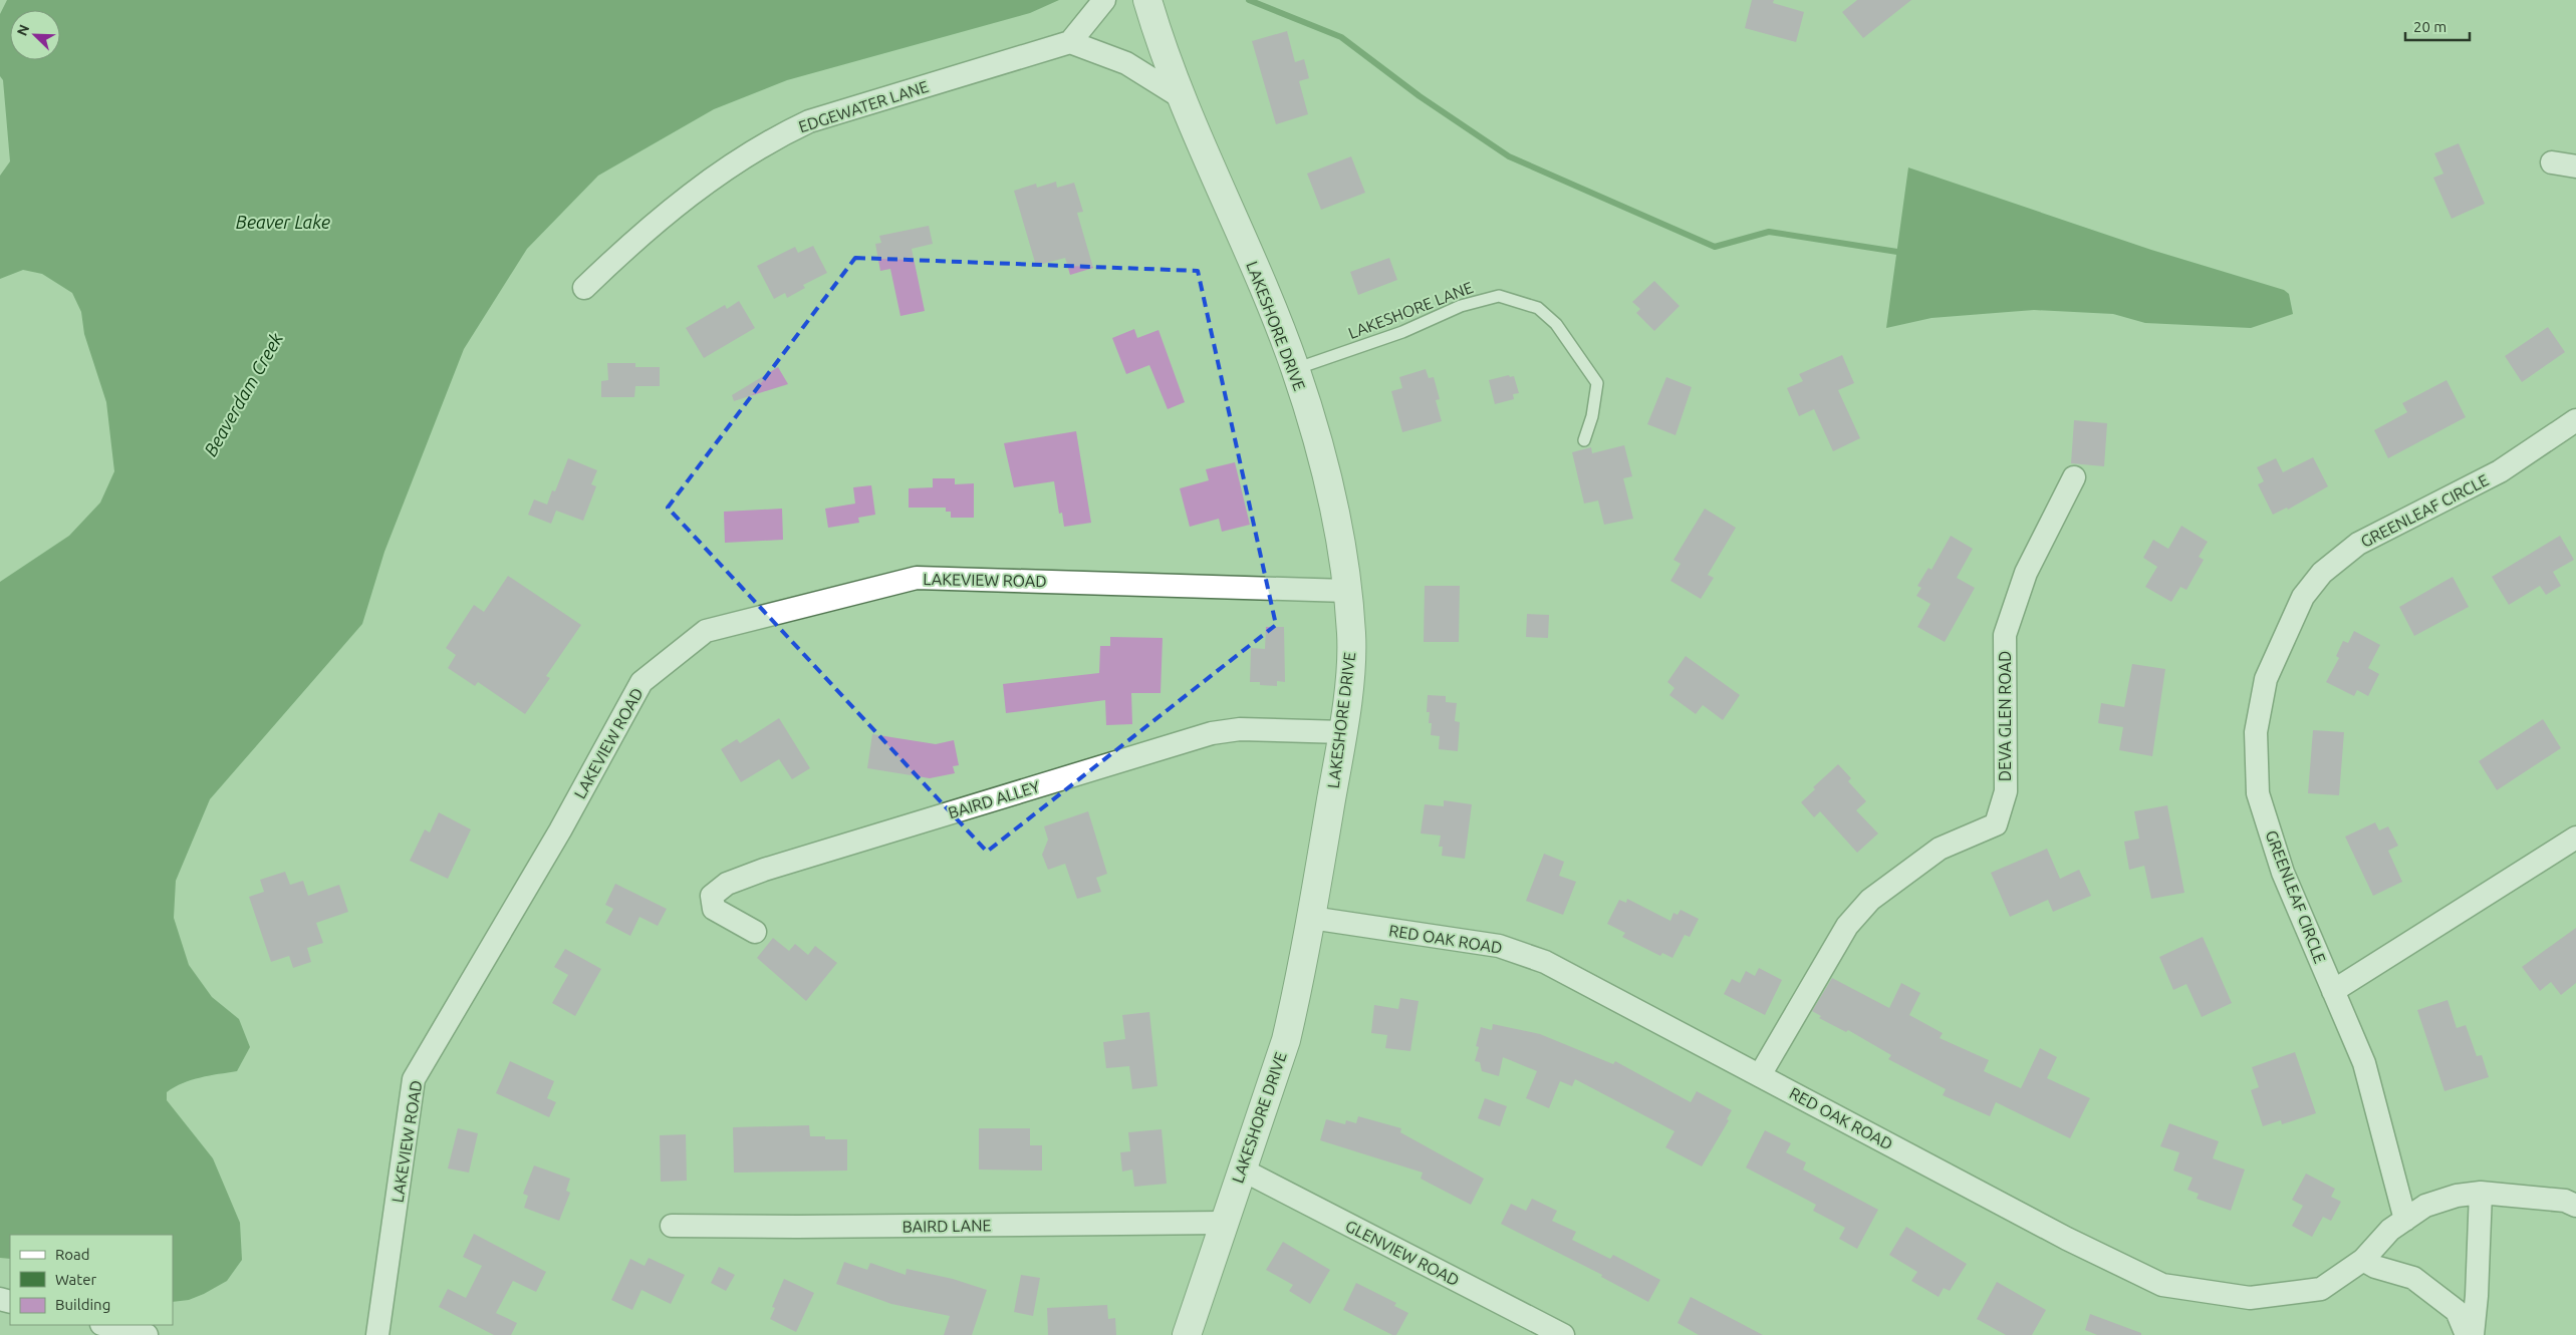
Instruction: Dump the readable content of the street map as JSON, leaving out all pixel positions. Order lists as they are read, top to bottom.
{
  "streets": {
    "street": [
      "EDGEWATER LANE",
      "LAKESHORE DRIVE",
      "GREENLEAF CIRCLE",
      "LAKEVIEW ROAD",
      "DEVA GLEN ROAD",
      "BAIRD ALLEY",
      "RED OAK ROAD",
      "BAIRD LANE",
      "GLENVIEW ROAD"
    ],
    "lane": ["LAKESHORE LANE"]
  },
  "crossings": [
    ["LAKESHORE LANE", "LAKESHORE DRIVE"],
    ["LAKESHORE DRIVE", "LAKEVIEW ROAD"],
    ["LAKESHORE DRIVE", "BAIRD ALLEY"],
    ["LAKESHORE DRIVE", "RED OAK ROAD"],
    ["LAKESHORE DRIVE", "BAIRD LANE"],
    ["LAKESHORE DRIVE", "GLENVIEW ROAD"],
    ["GREENLEAF CIRCLE", "RED OAK ROAD"],
    ["DEVA GLEN ROAD", "RED OAK ROAD"]
  ],
  "water": ["Beaver Lake", "Beaverdam Creek"],
  "legend": ["Road", "Water", "Building"],
  "scale_bar": "20 m",
  "north": "top left"
}
